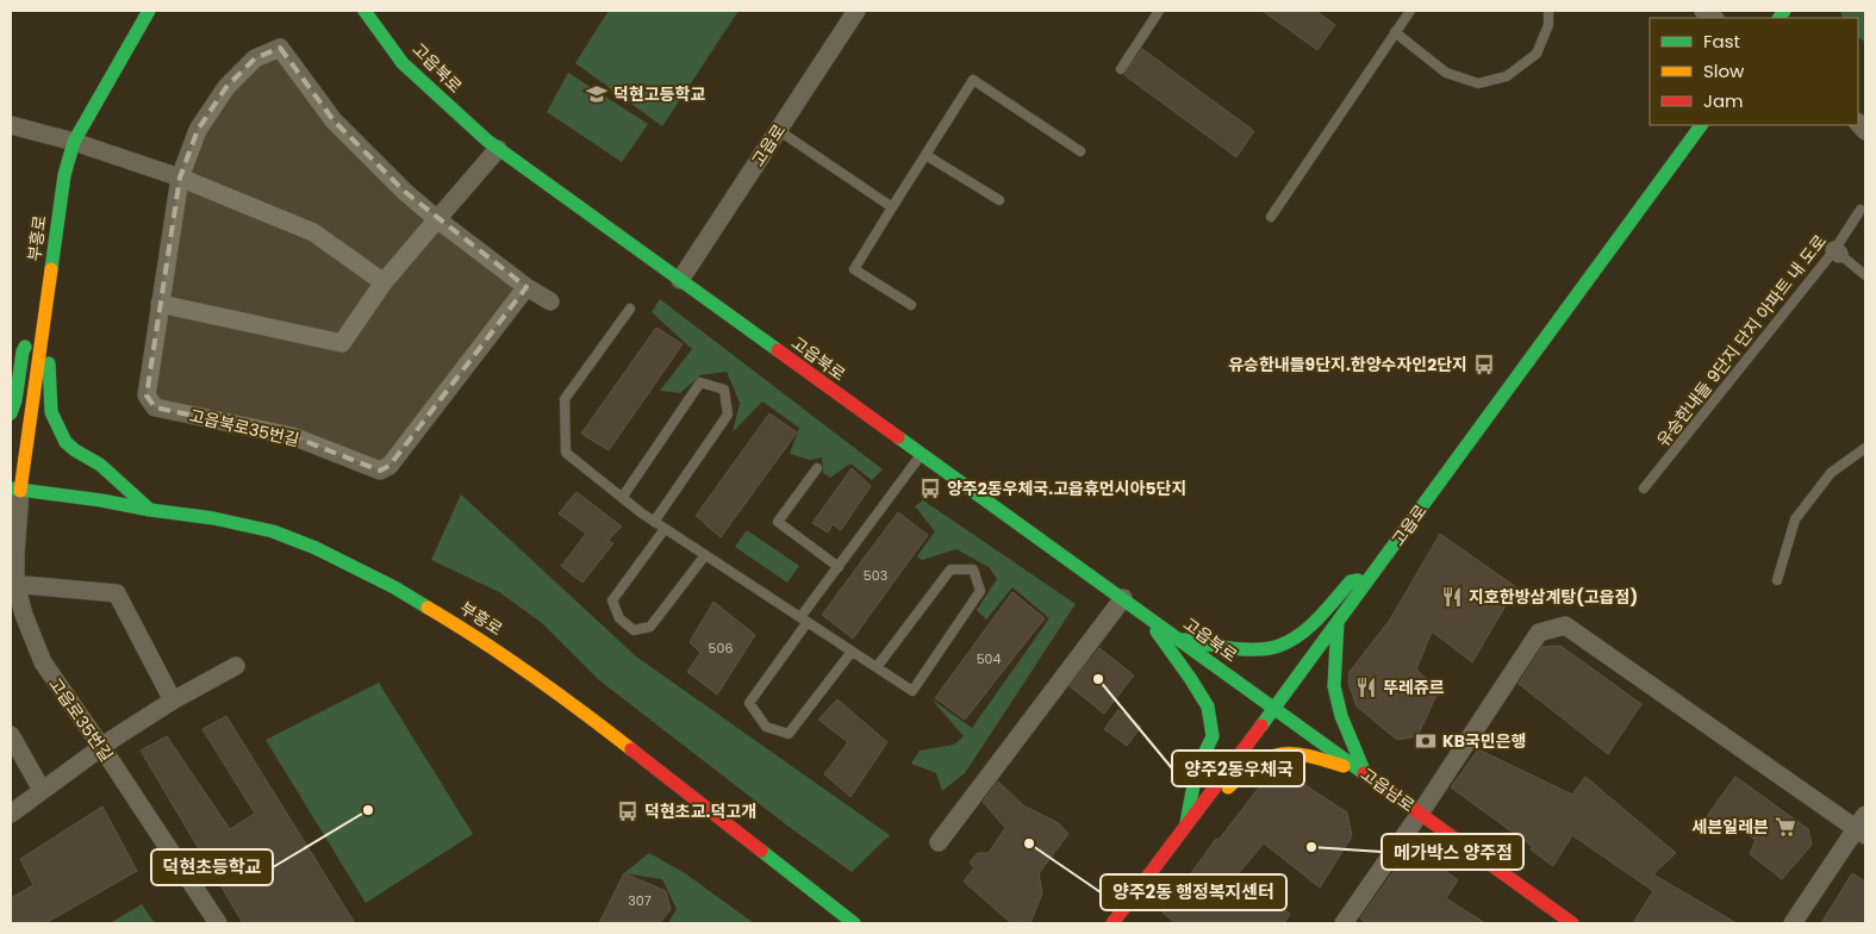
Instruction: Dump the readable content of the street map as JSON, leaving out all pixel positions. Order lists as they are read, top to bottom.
{
  "streets": {
    "street": [
      "고읍북로",
      "고읍로",
      "부흥로",
      "고읍북로35번길",
      "고읍로35번길",
      "고읍남로"
    ],
    "lane": ["유승한내들 9단지 단지 아파트 내 도로"]
  },
  "crossings": [
    ["고읍북로", "고읍로"],
    ["고읍북로", "고읍남로"],
    ["고읍로", "고읍남로"],
    ["부흥로", "고읍로35번길"]
  ],
  "places": {
    "school or university": ["덕현고등학교"],
    "bus stop": ["유승한내들9단지.한양수자인2단지", "양주2동우체국.고읍휴먼시아5단지", "덕현초교.덕고개"],
    "restaurant": ["지호한방삼계탕(고읍점)", "뚜레쥬르"],
    "other": [
      "양주2동우체국",
      "덕현초등학교",
      "양주2동 행정복지센터",
      "메가박스 양주점"
    ],
    "bank": ["KB국민은행"],
    "supermarket": ["세븐일레븐"]
  },
  "house_numbers": [
    "503",
    "506",
    "504",
    "307"
  ],
  "legend": ["Fast", "Slow", "Jam"]
}
